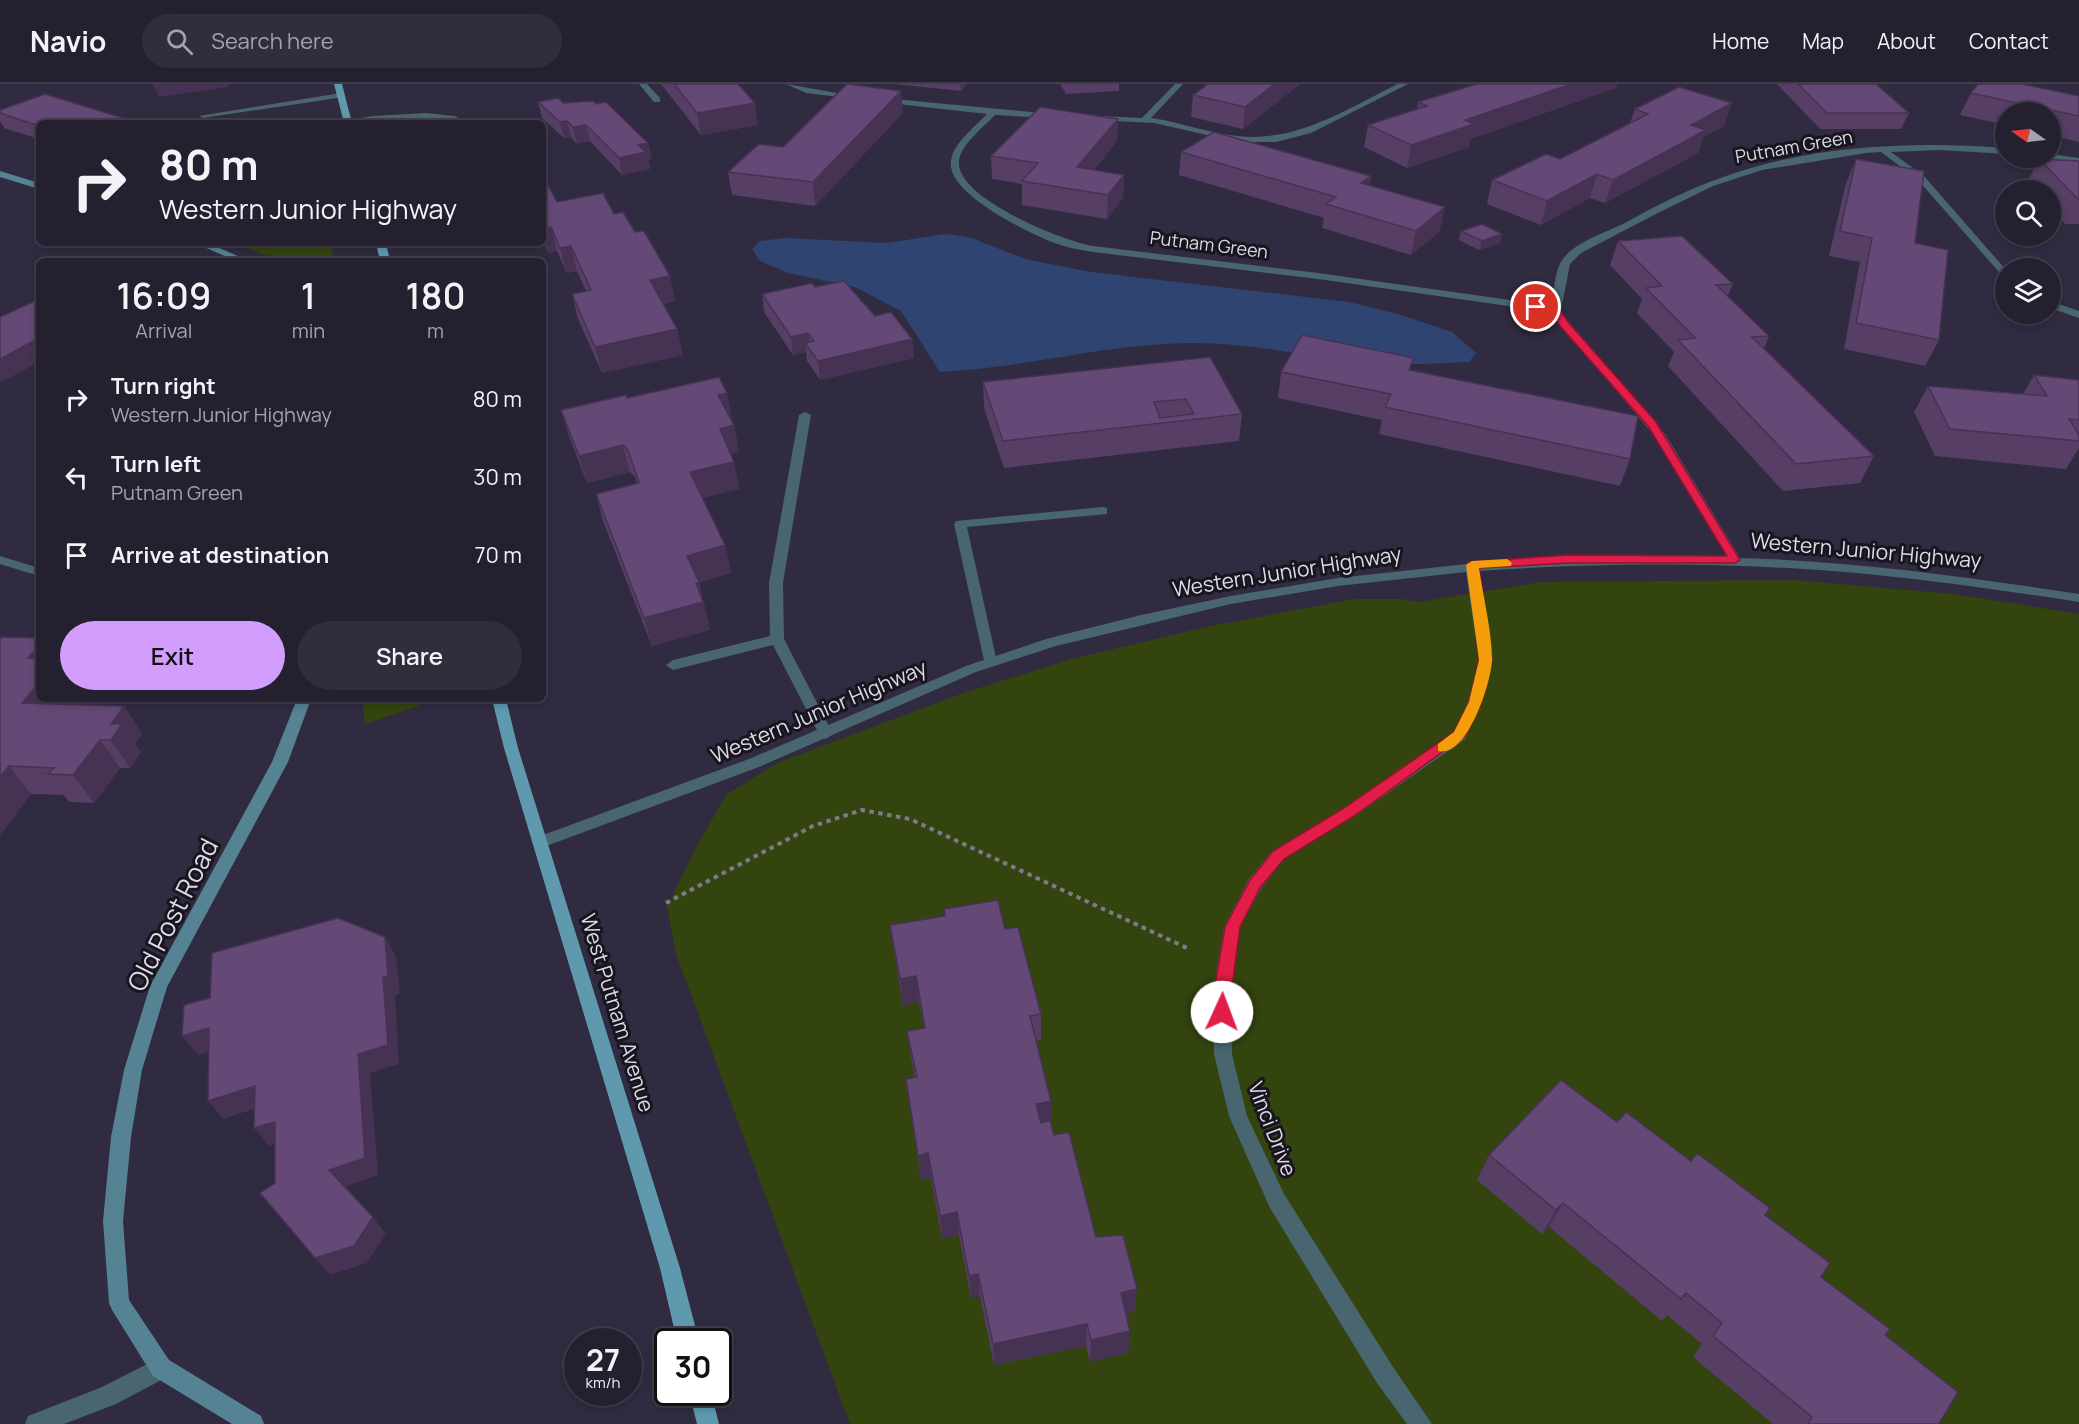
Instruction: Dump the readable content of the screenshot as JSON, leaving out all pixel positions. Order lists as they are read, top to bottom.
{
  "streets": {
    "main road": ["West Putnam Avenue"],
    "street": [
      "Putnam Green",
      "Western Junior Highway",
      "Old Post Road",
      "Vinci Drive"
    ]
  },
  "crossings": [
    ["Western Junior Highway", "West Putnam Avenue"],
    ["Western Junior Highway", "Vinci Drive"]
  ],
  "north": "left",
  "page": {
    "header": "Navio",
    "search": "Search here",
    "nav": [
      "Home",
      "Map",
      "About",
      "Contact"
    ],
    "turn": ["80 m", "Western Junior Highway"],
    "eta": [
      "16:09",
      "Arrival",
      "1",
      "min",
      "180",
      "m"
    ],
    "list": [
      {
        "name": "Turn right",
        "note": "Western Junior Highway",
        "value": "80 m"
      },
      {
        "name": "Turn left",
        "note": "Putnam Green",
        "value": "30 m"
      },
      {
        "name": "Arrive at destination",
        "value": "70 m"
      }
    ],
    "buttons": ["Exit", "Share"],
    "speed": "27 km/h",
    "limit": "30"
  }
}
